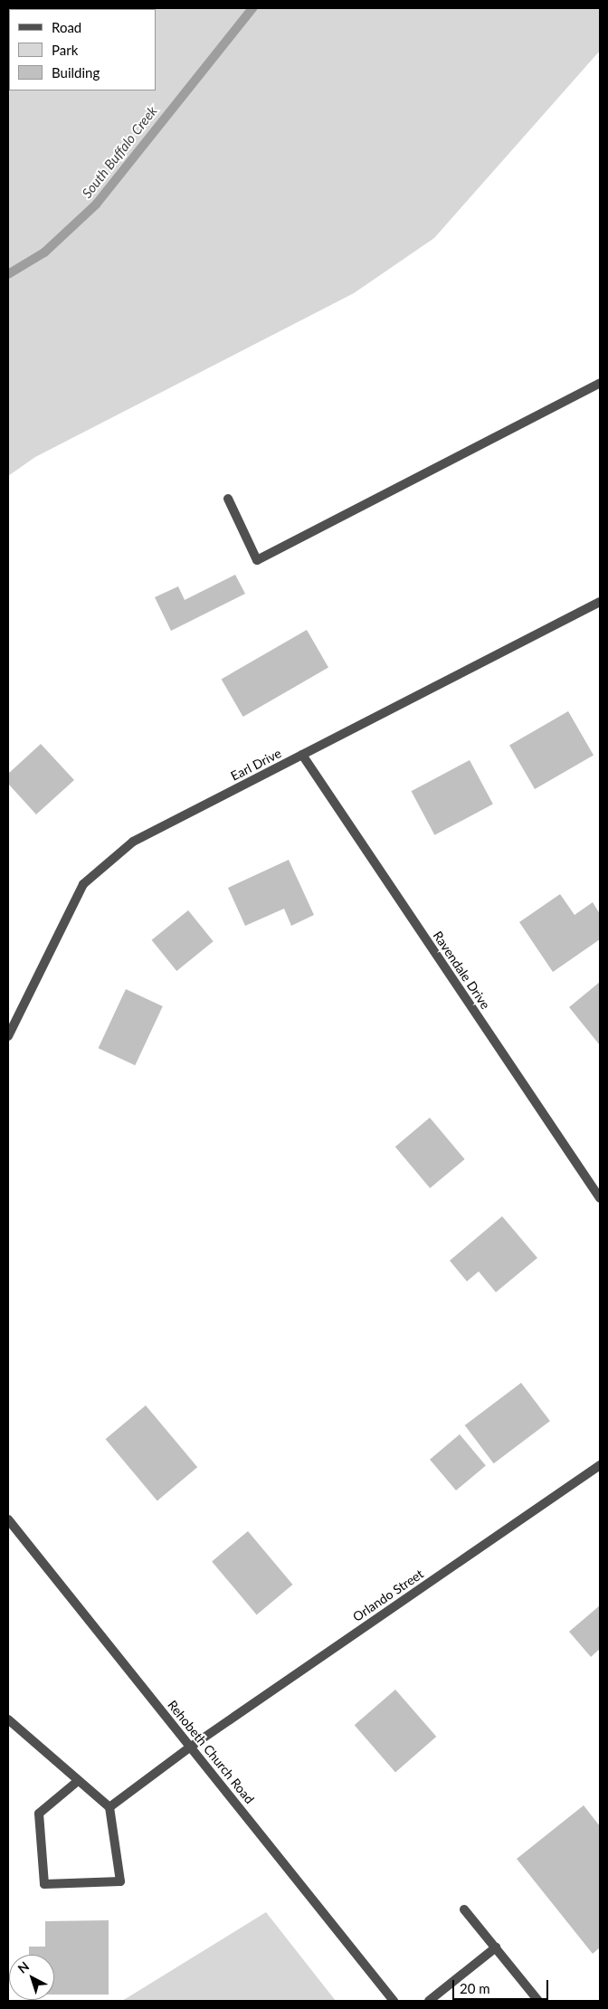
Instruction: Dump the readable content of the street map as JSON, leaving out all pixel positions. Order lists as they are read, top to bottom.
{
  "streets": {
    "street": [
      "Earl Drive",
      "Ravendale Drive",
      "Orlando Street",
      "Rehobeth Church Road"
    ]
  },
  "crossings": [
    ["Earl Drive", "Ravendale Drive"],
    ["Orlando Street", "Rehobeth Church Road"]
  ],
  "water": ["South Buffalo Creek"],
  "legend": ["Road", "Park", "Building"],
  "scale_bar": "20 m",
  "north": "top left"
}
